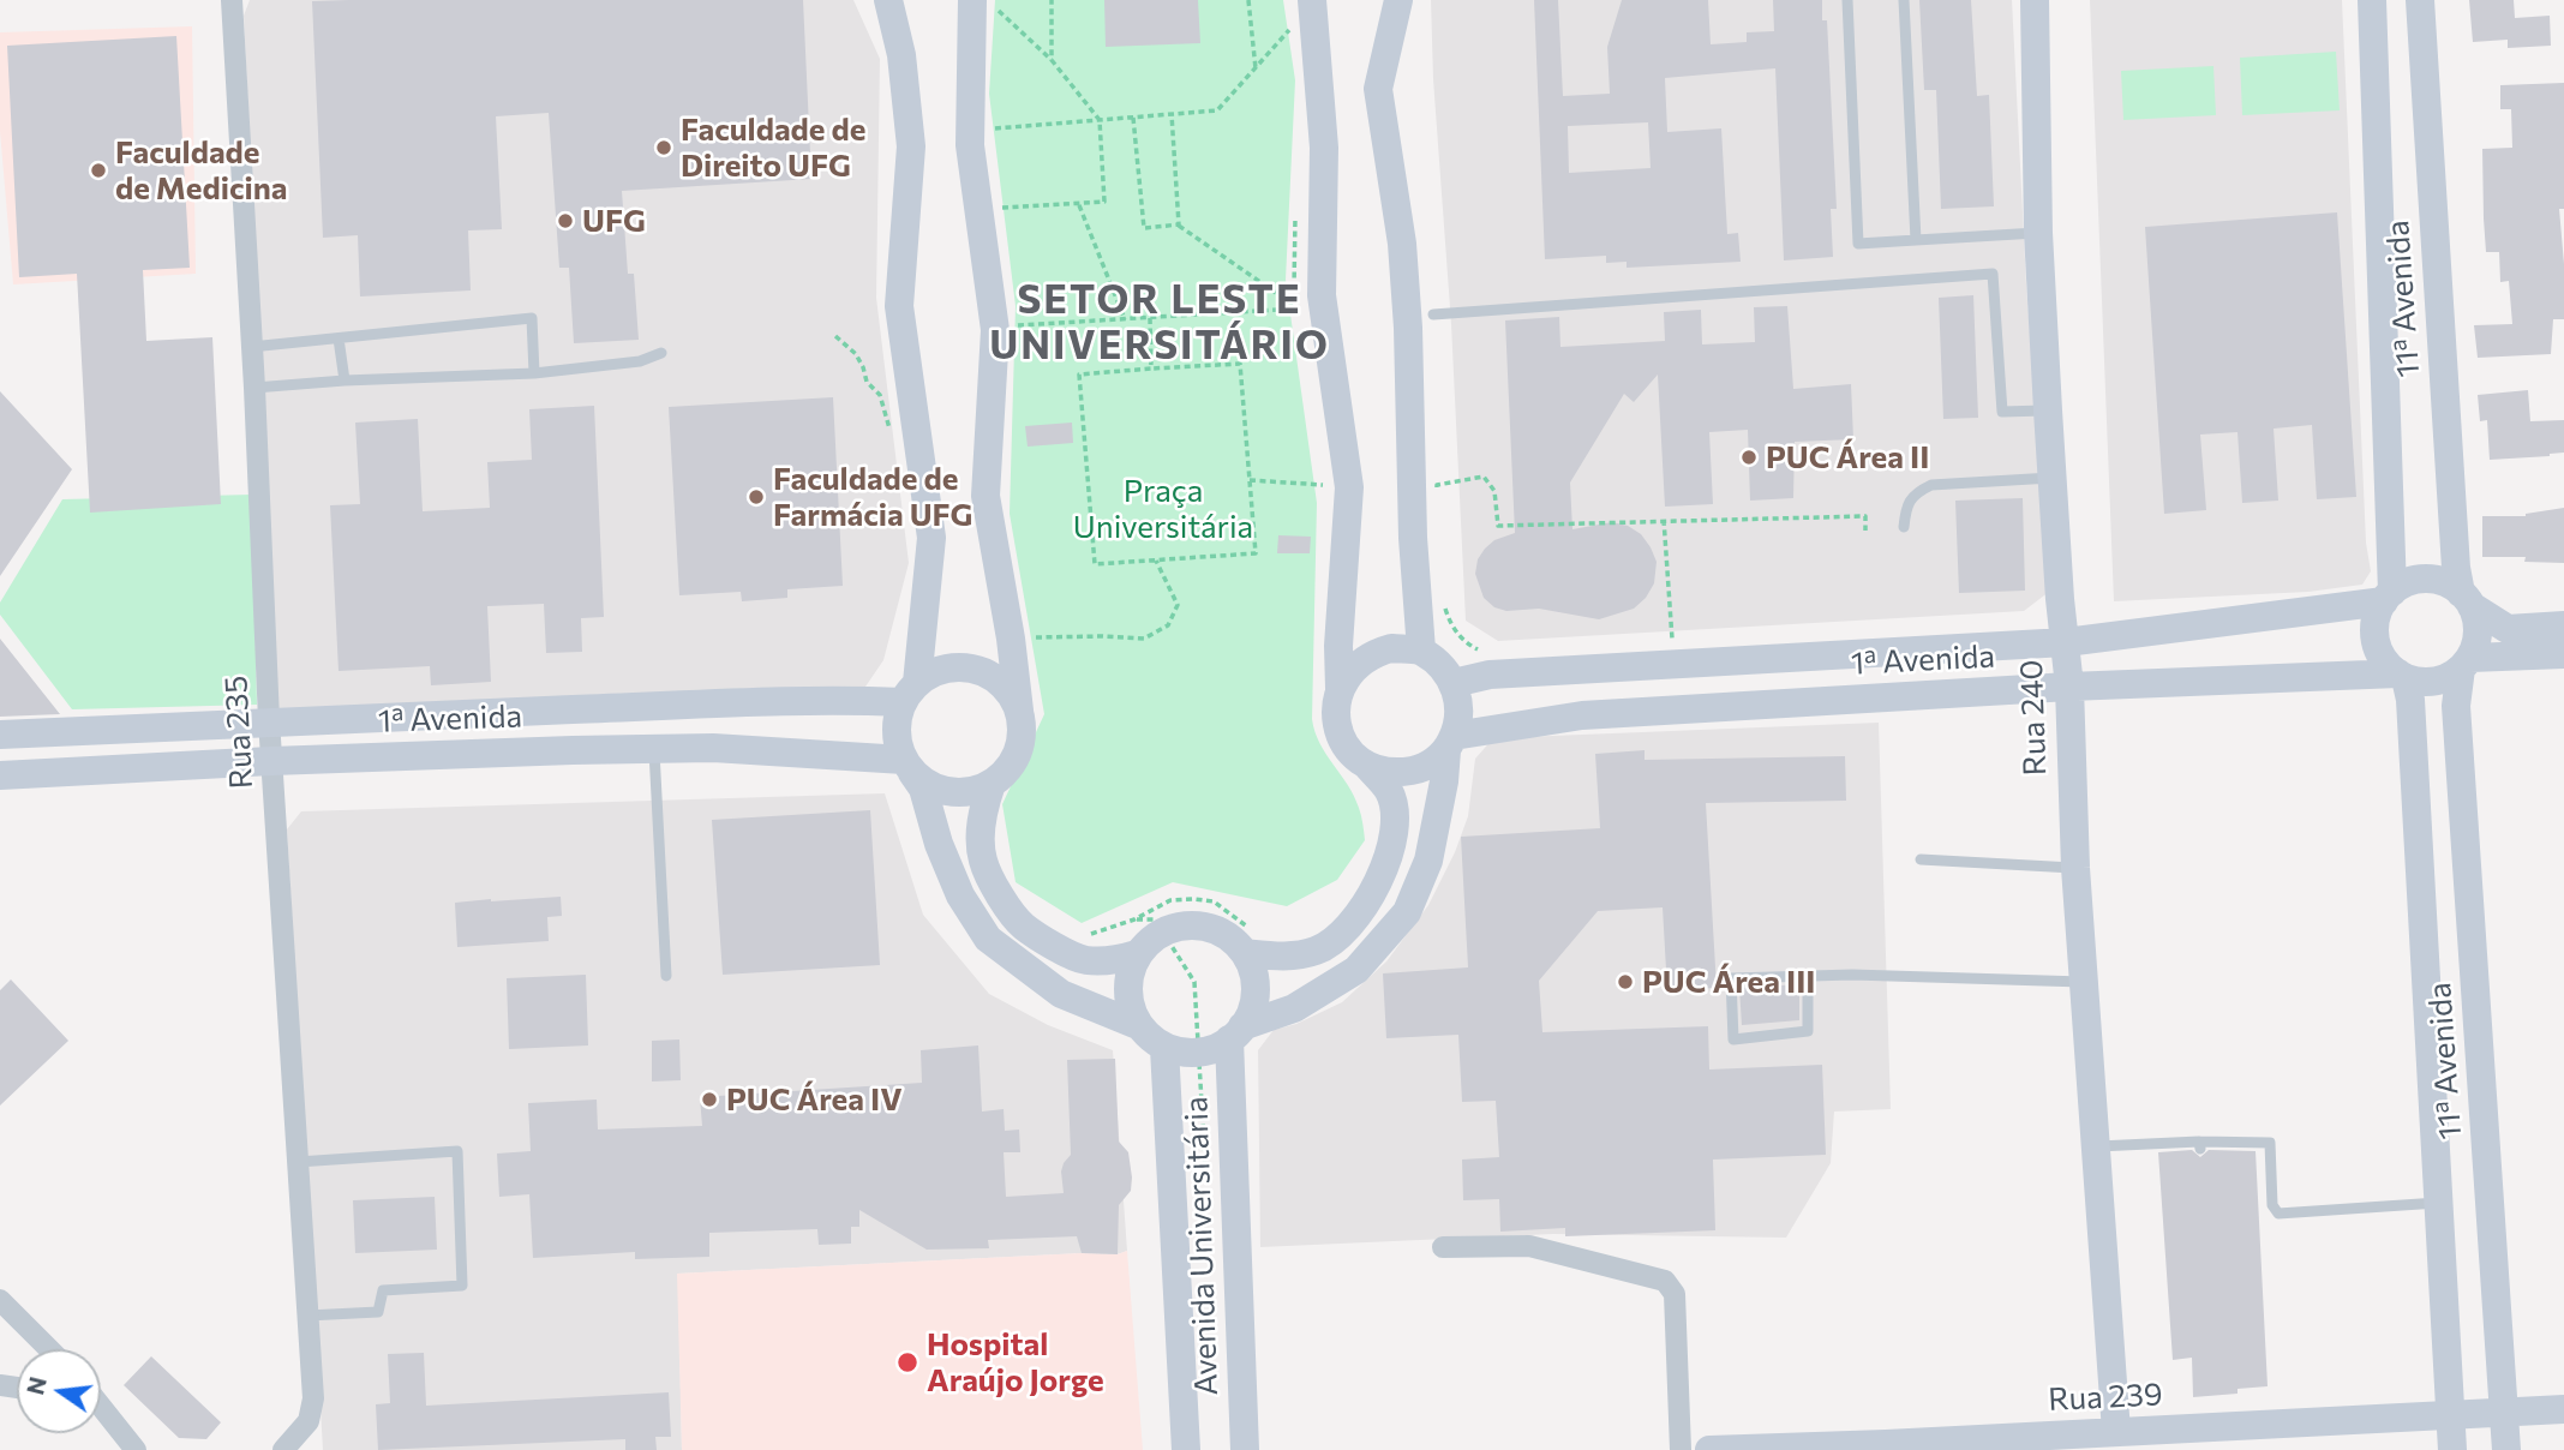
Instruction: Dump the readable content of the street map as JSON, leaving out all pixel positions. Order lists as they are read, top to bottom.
{
  "streets": {
    "main road": [
      "11ª Avenida",
      "1ª Avenida",
      "Rua 240",
      "Avenida Universitária",
      "Rua 239"
    ],
    "street": ["Rua 235"]
  },
  "crossings": [
    ["11ª Avenida", "1ª Avenida"],
    ["11ª Avenida", "Rua 239"],
    ["1ª Avenida", "Rua 240"],
    ["1ª Avenida", "Rua 235"],
    ["Rua 240", "Rua 239"]
  ],
  "districts": ["SETOR LESTE UNIVERSITÁRIO"],
  "parks": ["Praça Universitária"],
  "places": [
    "Faculdade de Direito UFG",
    "Faculdade de Medicina",
    "UFG",
    "PUC Área II",
    "Faculdade de Farmácia UFG",
    "PUC Área III",
    "PUC Área IV",
    "Hospital Araújo Jorge"
  ],
  "north": "left"
}
